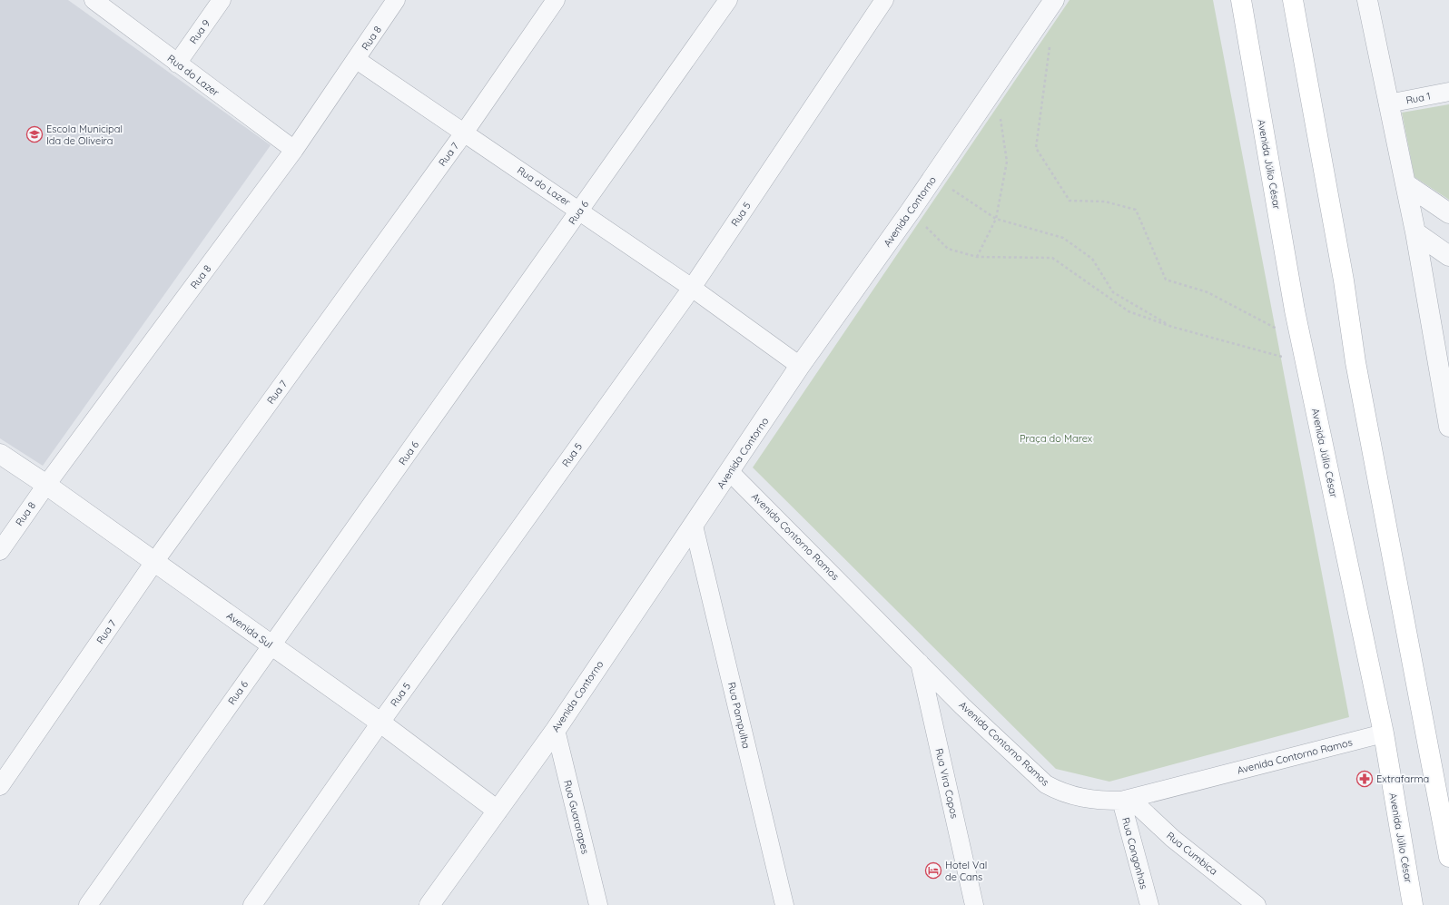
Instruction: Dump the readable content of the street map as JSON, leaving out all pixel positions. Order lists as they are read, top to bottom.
{
  "streets": {
    "main road": ["Avenida Júlio César"],
    "street": [
      "Rua 9",
      "Rua 8",
      "Rua do Lazer",
      "Rua 1",
      "Rua 7",
      "Avenida Contorno",
      "Rua 6",
      "Rua 5",
      "Avenida Contorno Ramos",
      "Avenida Sul",
      "Rua Pampulha",
      "Rua Vira Copos",
      "Rua Guararapes",
      "Rua Congonhas",
      "Rua Cumbica"
    ]
  },
  "crossings": [
    ["Rua 9", "Rua do Lazer"],
    ["Rua 8", "Rua do Lazer"],
    ["Rua 8", "Avenida Sul"],
    ["Rua do Lazer", "Rua 7"],
    ["Rua do Lazer", "Avenida Contorno"],
    ["Rua do Lazer", "Rua 6"],
    ["Rua do Lazer", "Rua 5"],
    ["Rua 7", "Avenida Sul"],
    ["Avenida Júlio César", "Avenida Contorno Ramos"],
    ["Avenida Contorno", "Avenida Contorno Ramos"],
    ["Avenida Contorno", "Avenida Sul"],
    ["Avenida Contorno", "Rua Pampulha"],
    ["Avenida Contorno", "Rua Guararapes"],
    ["Rua 6", "Avenida Sul"],
    ["Rua 5", "Avenida Sul"],
    ["Avenida Contorno Ramos", "Rua Vira Copos"],
    ["Avenida Contorno Ramos", "Rua Congonhas"],
    ["Avenida Contorno Ramos", "Rua Cumbica"],
    ["Rua Congonhas", "Rua Cumbica"]
  ],
  "parks": ["Praça do Marex"],
  "places": {
    "school or university": ["Escola Municipal Ida de Oliveira"],
    "pharmacy": ["Extrafarma"],
    "hotel": ["Hotel Val de Cans"]
  }
}
